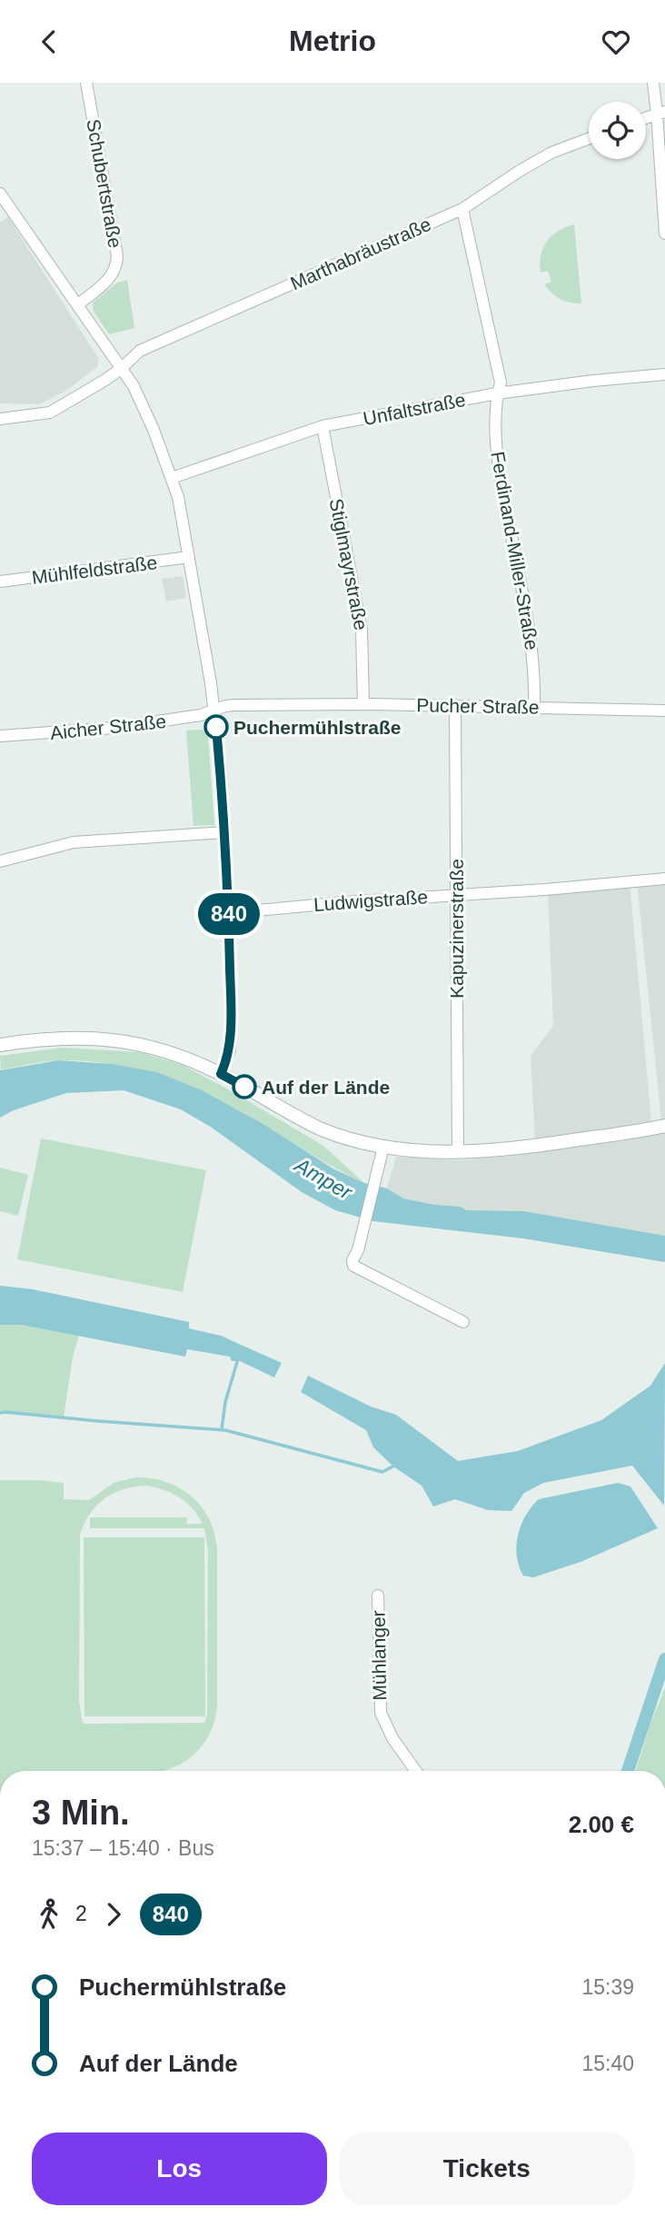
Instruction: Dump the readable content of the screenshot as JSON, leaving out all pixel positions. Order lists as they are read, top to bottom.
{
  "streets": {
    "street": [
      "Schubertstraße",
      "Marthabräustraße",
      "Unfaltstraße",
      "Ferdinand-Miller-Straße",
      "Stiglmayrstraße",
      "Mühlfeldstraße",
      "Pucher Straße",
      "Aicher Straße",
      "Ludwigstraße",
      "Kapuzinerstraße",
      "Mühlanger"
    ]
  },
  "crossings": [
    ["Marthabräustraße", "Ferdinand-Miller-Straße"],
    ["Unfaltstraße", "Ferdinand-Miller-Straße"],
    ["Unfaltstraße", "Stiglmayrstraße"],
    ["Ferdinand-Miller-Straße", "Pucher Straße"],
    ["Stiglmayrstraße", "Pucher Straße"],
    ["Pucher Straße", "Aicher Straße"],
    ["Pucher Straße", "Kapuzinerstraße"],
    ["Ludwigstraße", "Kapuzinerstraße"]
  ],
  "water": ["Amper"],
  "places": ["Puchermühlstraße", "Auf der Lände"],
  "lines": ["bus line 840"],
  "page": {
    "header": "Metrio",
    "on_map": "840",
    "heading": ["3 Min.", "15:37 – 15:40 · Bus", "2.00 €"],
    "legs": ["2", "840"],
    "list": [
      {
        "name": "Puchermühlstraße",
        "value": "15:39"
      },
      {
        "name": "Auf der Lände",
        "value": "15:40"
      }
    ],
    "buttons": ["Los", "Tickets"]
  }
}
